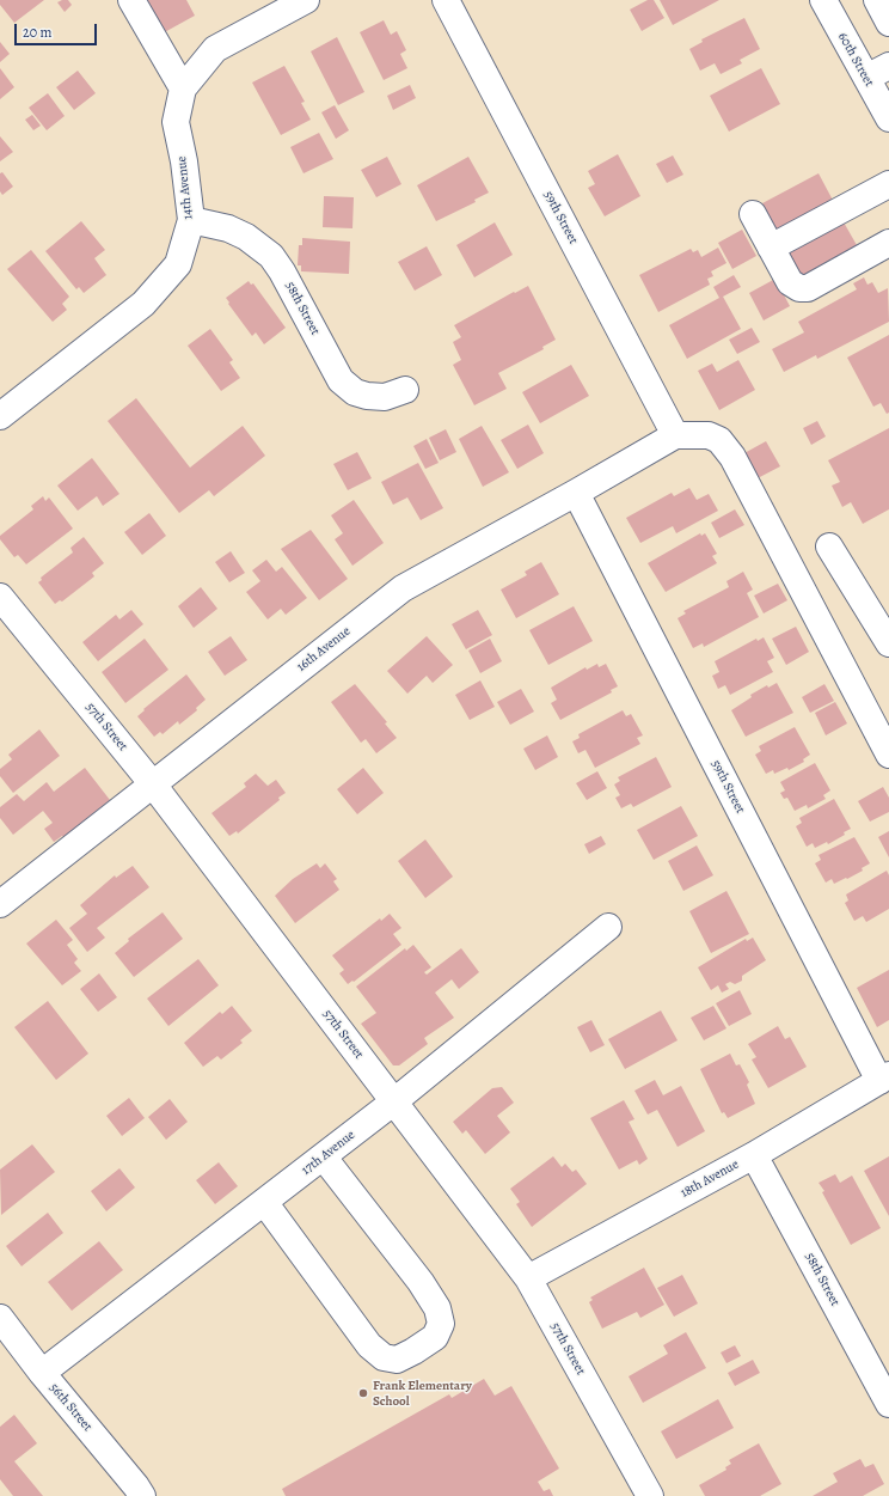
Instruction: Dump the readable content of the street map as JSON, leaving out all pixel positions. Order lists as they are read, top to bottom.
{
  "streets": {
    "street": [
      "60th Street",
      "14th Avenue",
      "59th Street",
      "58th Street",
      "16th Avenue",
      "57th Street",
      "17th Avenue",
      "18th Avenue",
      "56th Street"
    ]
  },
  "crossings": [
    ["14th Avenue", "58th Street"],
    ["59th Street", "16th Avenue"],
    ["59th Street", "18th Avenue"],
    ["58th Street", "18th Avenue"],
    ["16th Avenue", "57th Street"],
    ["57th Street", "17th Avenue"],
    ["57th Street", "18th Avenue"],
    ["17th Avenue", "56th Street"]
  ],
  "places": ["Frank Elementary School"],
  "scale_bar": "20 m"
}
